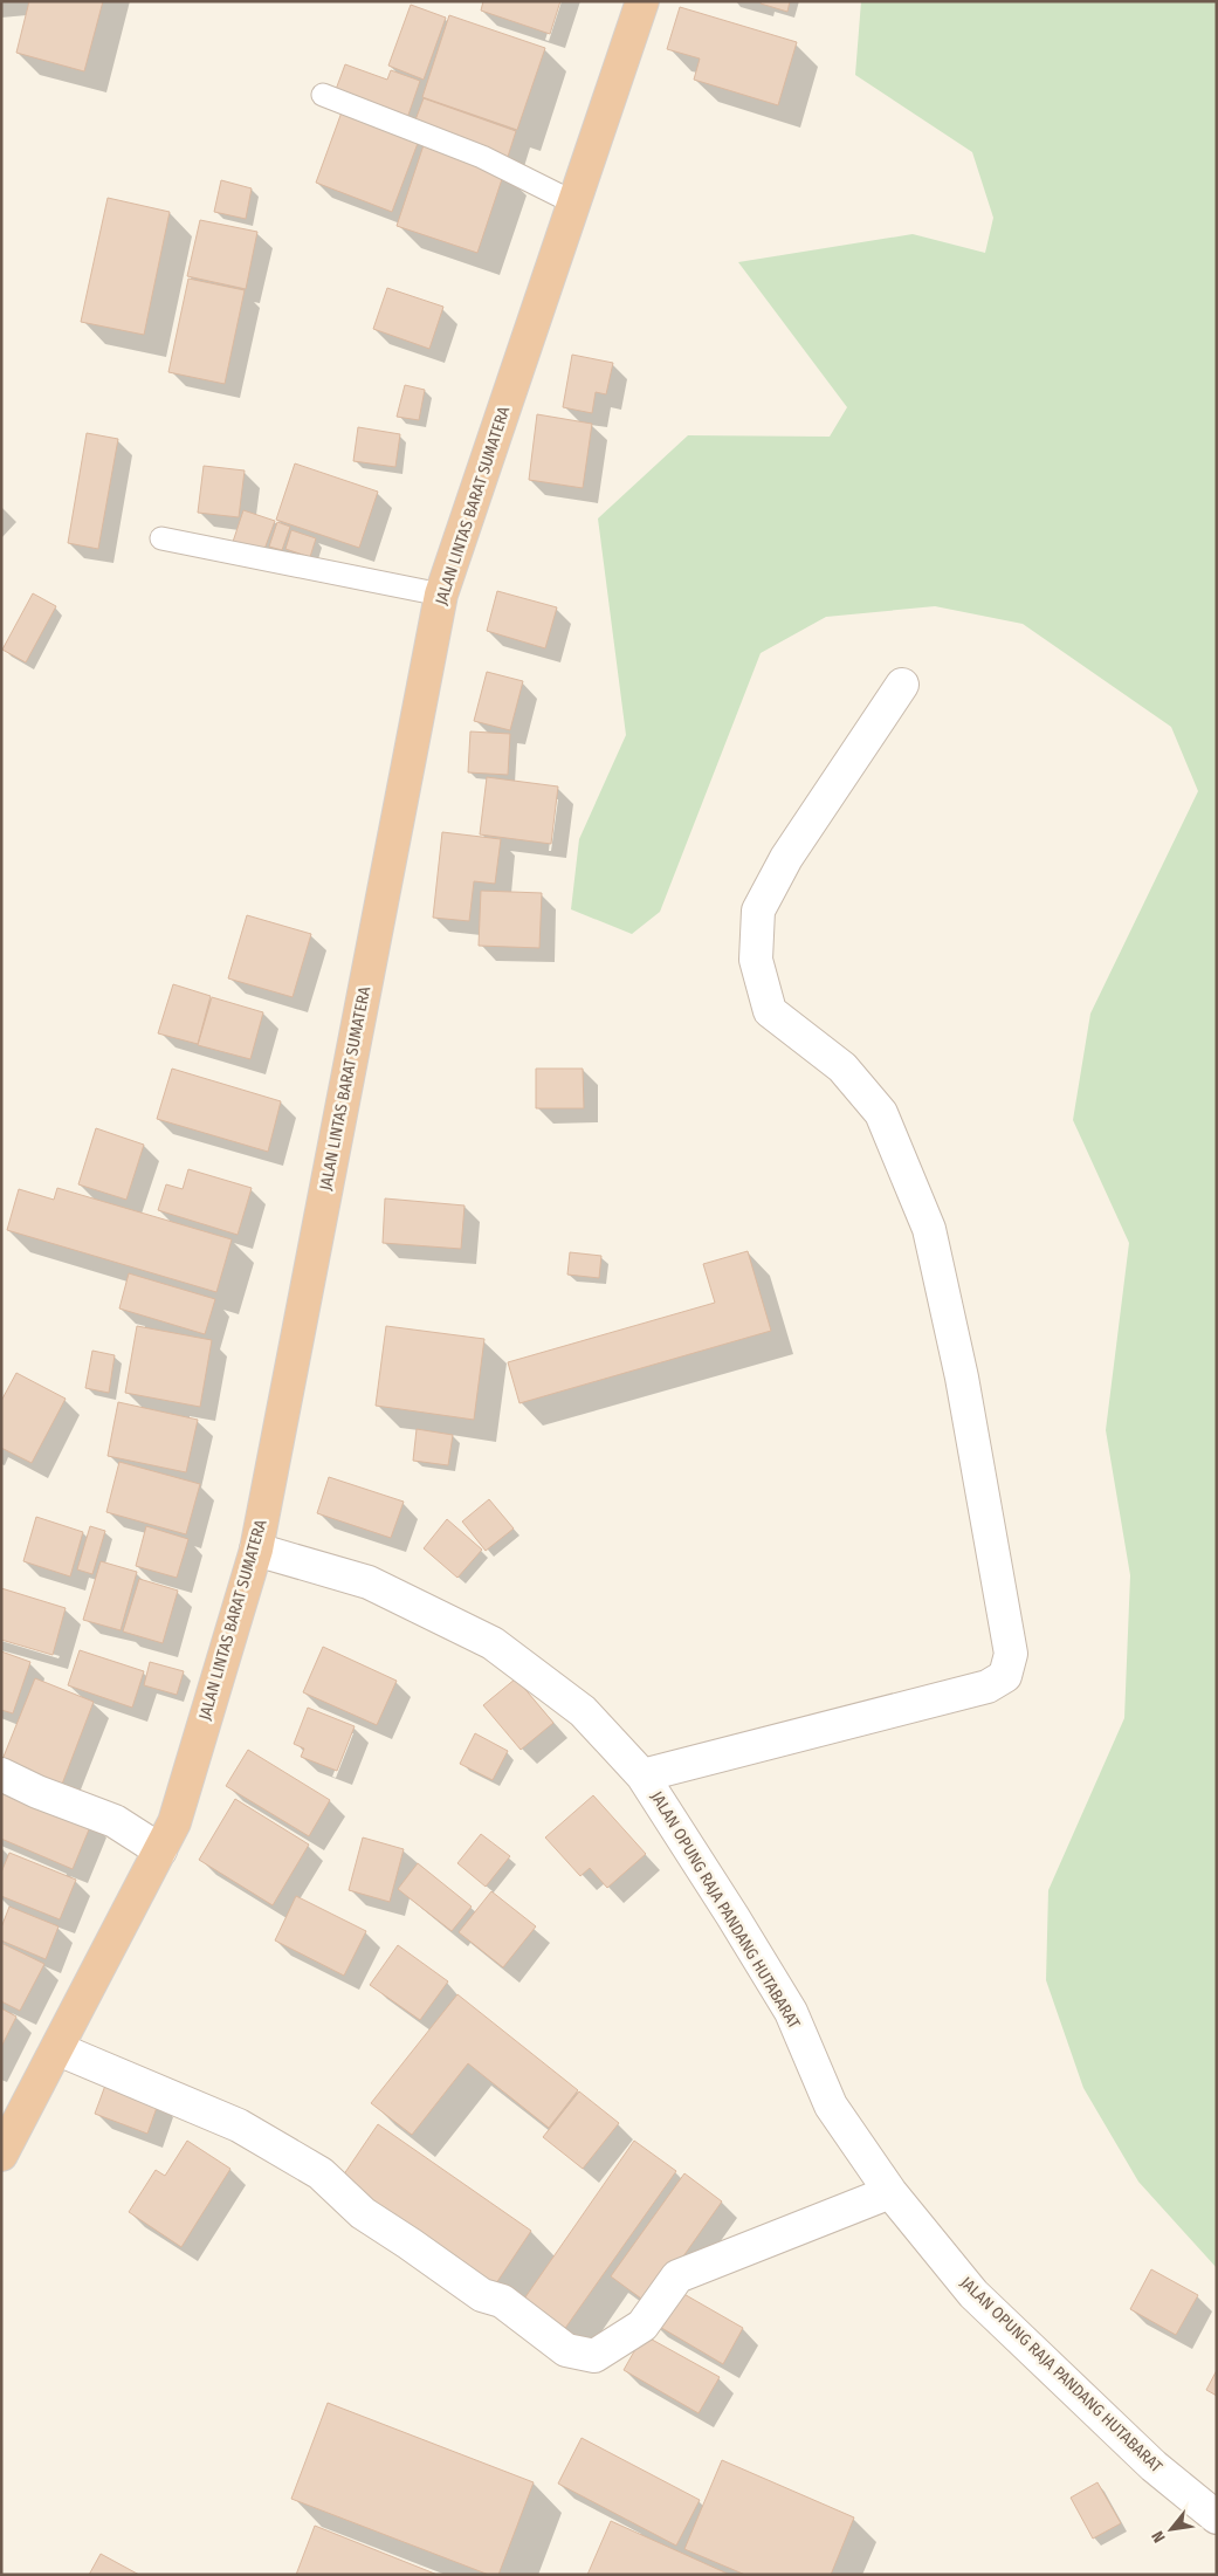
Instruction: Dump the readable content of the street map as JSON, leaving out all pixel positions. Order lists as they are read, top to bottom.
{
  "streets": {
    "highway": ["JALAN LINTAS BARAT SUMATERA"],
    "street": ["JALAN OPUNG RAJA PANDANG HUTABARAT"]
  },
  "crossings": [
    ["JALAN LINTAS BARAT SUMATERA", "JALAN OPUNG RAJA PANDANG HUTABARAT"]
  ],
  "north": "bottom left"
}
